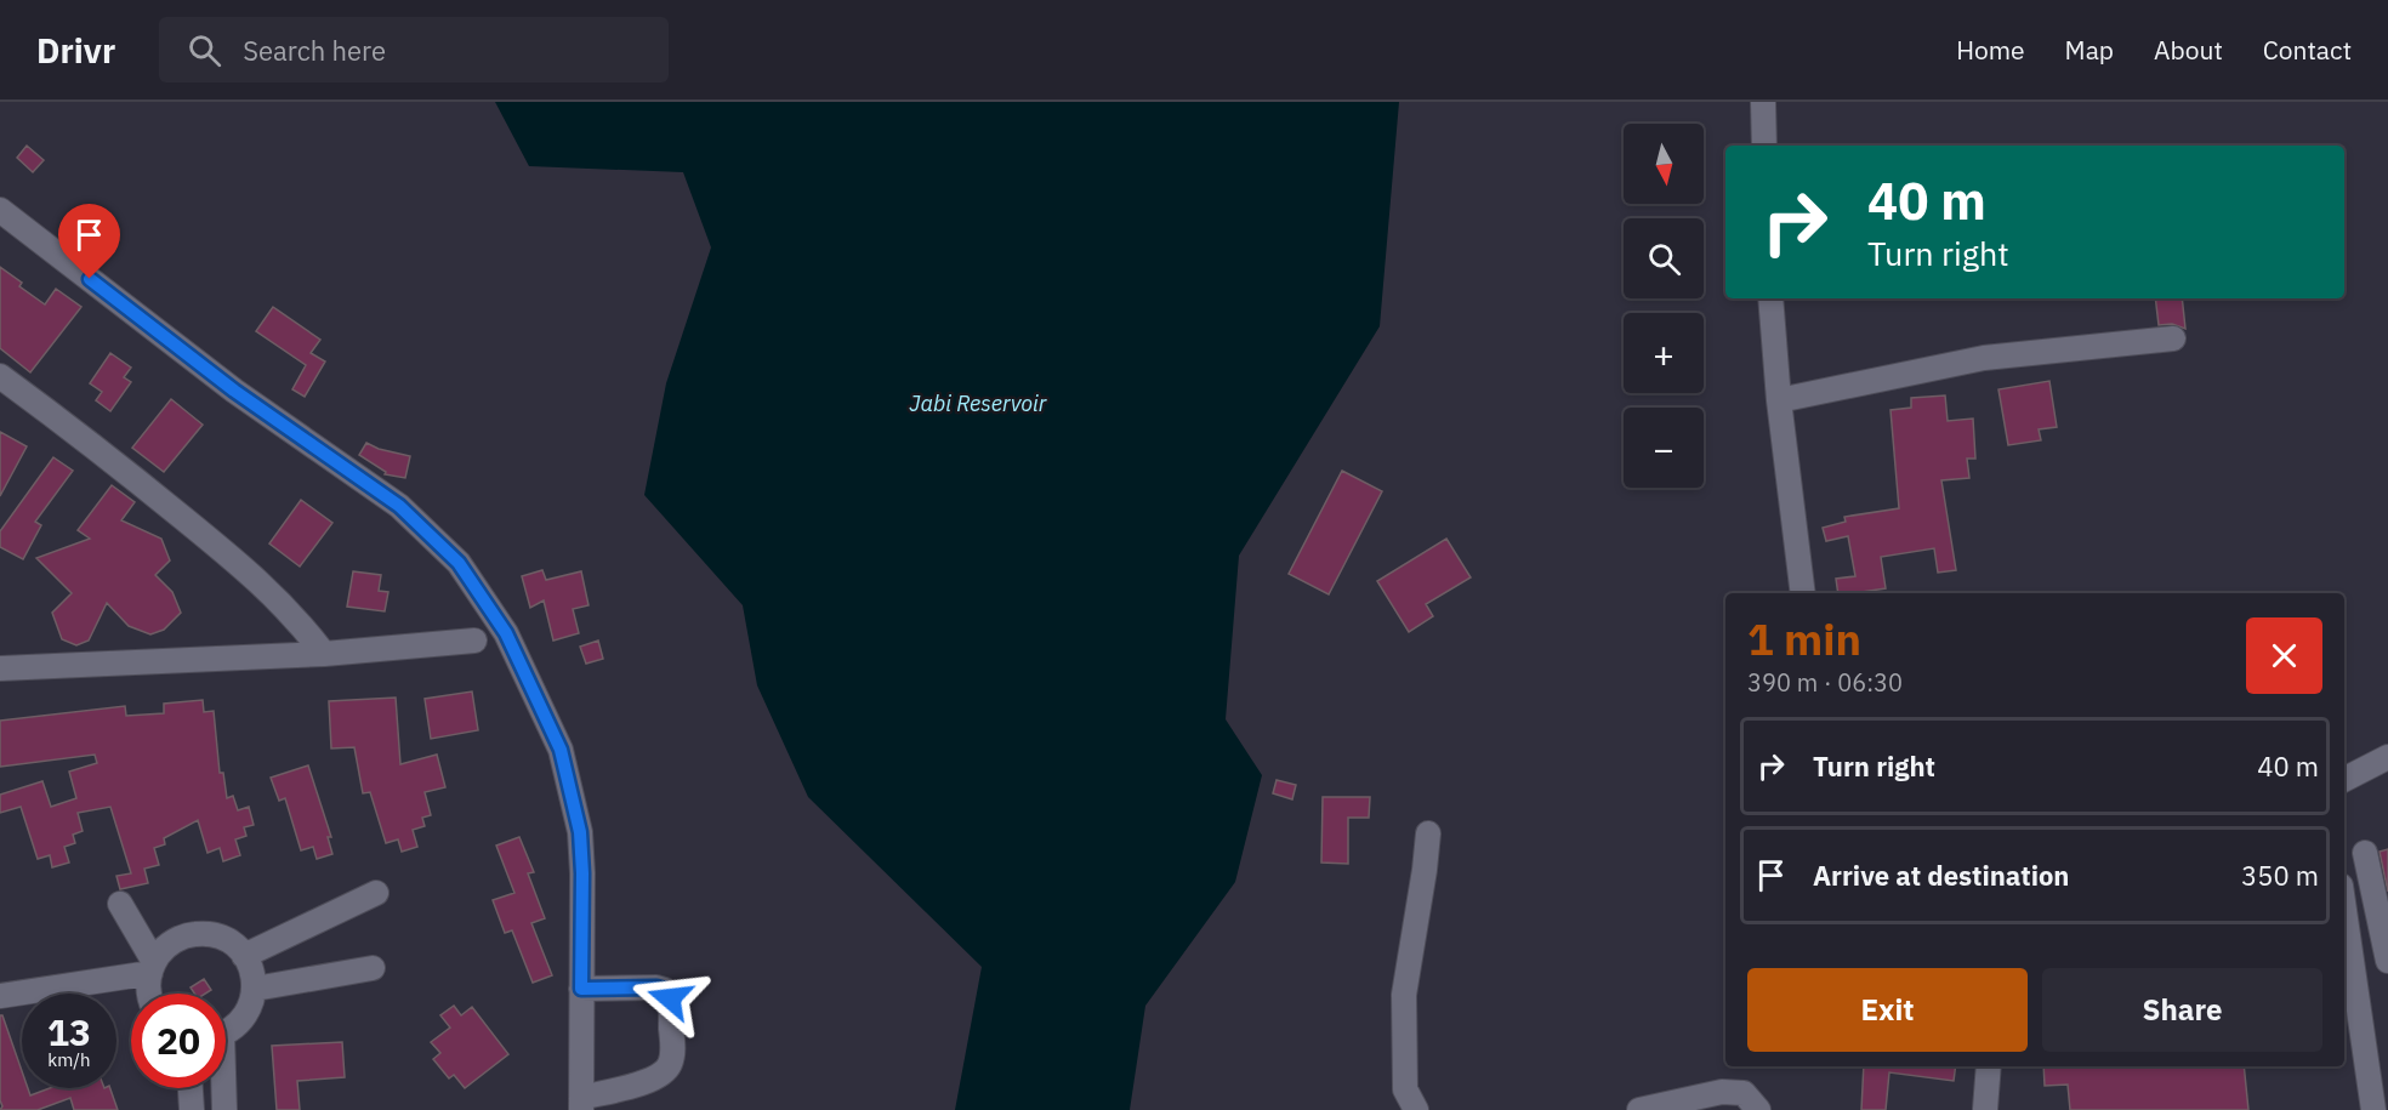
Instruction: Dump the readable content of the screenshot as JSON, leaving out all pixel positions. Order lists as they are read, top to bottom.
{
  "water": ["Jabi Reservoir"],
  "north": "bottom",
  "page": {
    "header": "Drivr",
    "search": "Search here",
    "nav": [
      "Home",
      "Map",
      "About",
      "Contact"
    ],
    "map_buttons": ["+", "−"],
    "turn": ["40 m", "Turn right"],
    "heading": ["1 min", "390 m · 06:30"],
    "list": [
      {
        "name": "Turn right",
        "value": "40 m"
      },
      {
        "name": "Arrive at destination",
        "value": "350 m"
      }
    ],
    "buttons": ["Exit", "Share"],
    "speed": "13 km/h",
    "limit": "20"
  }
}
